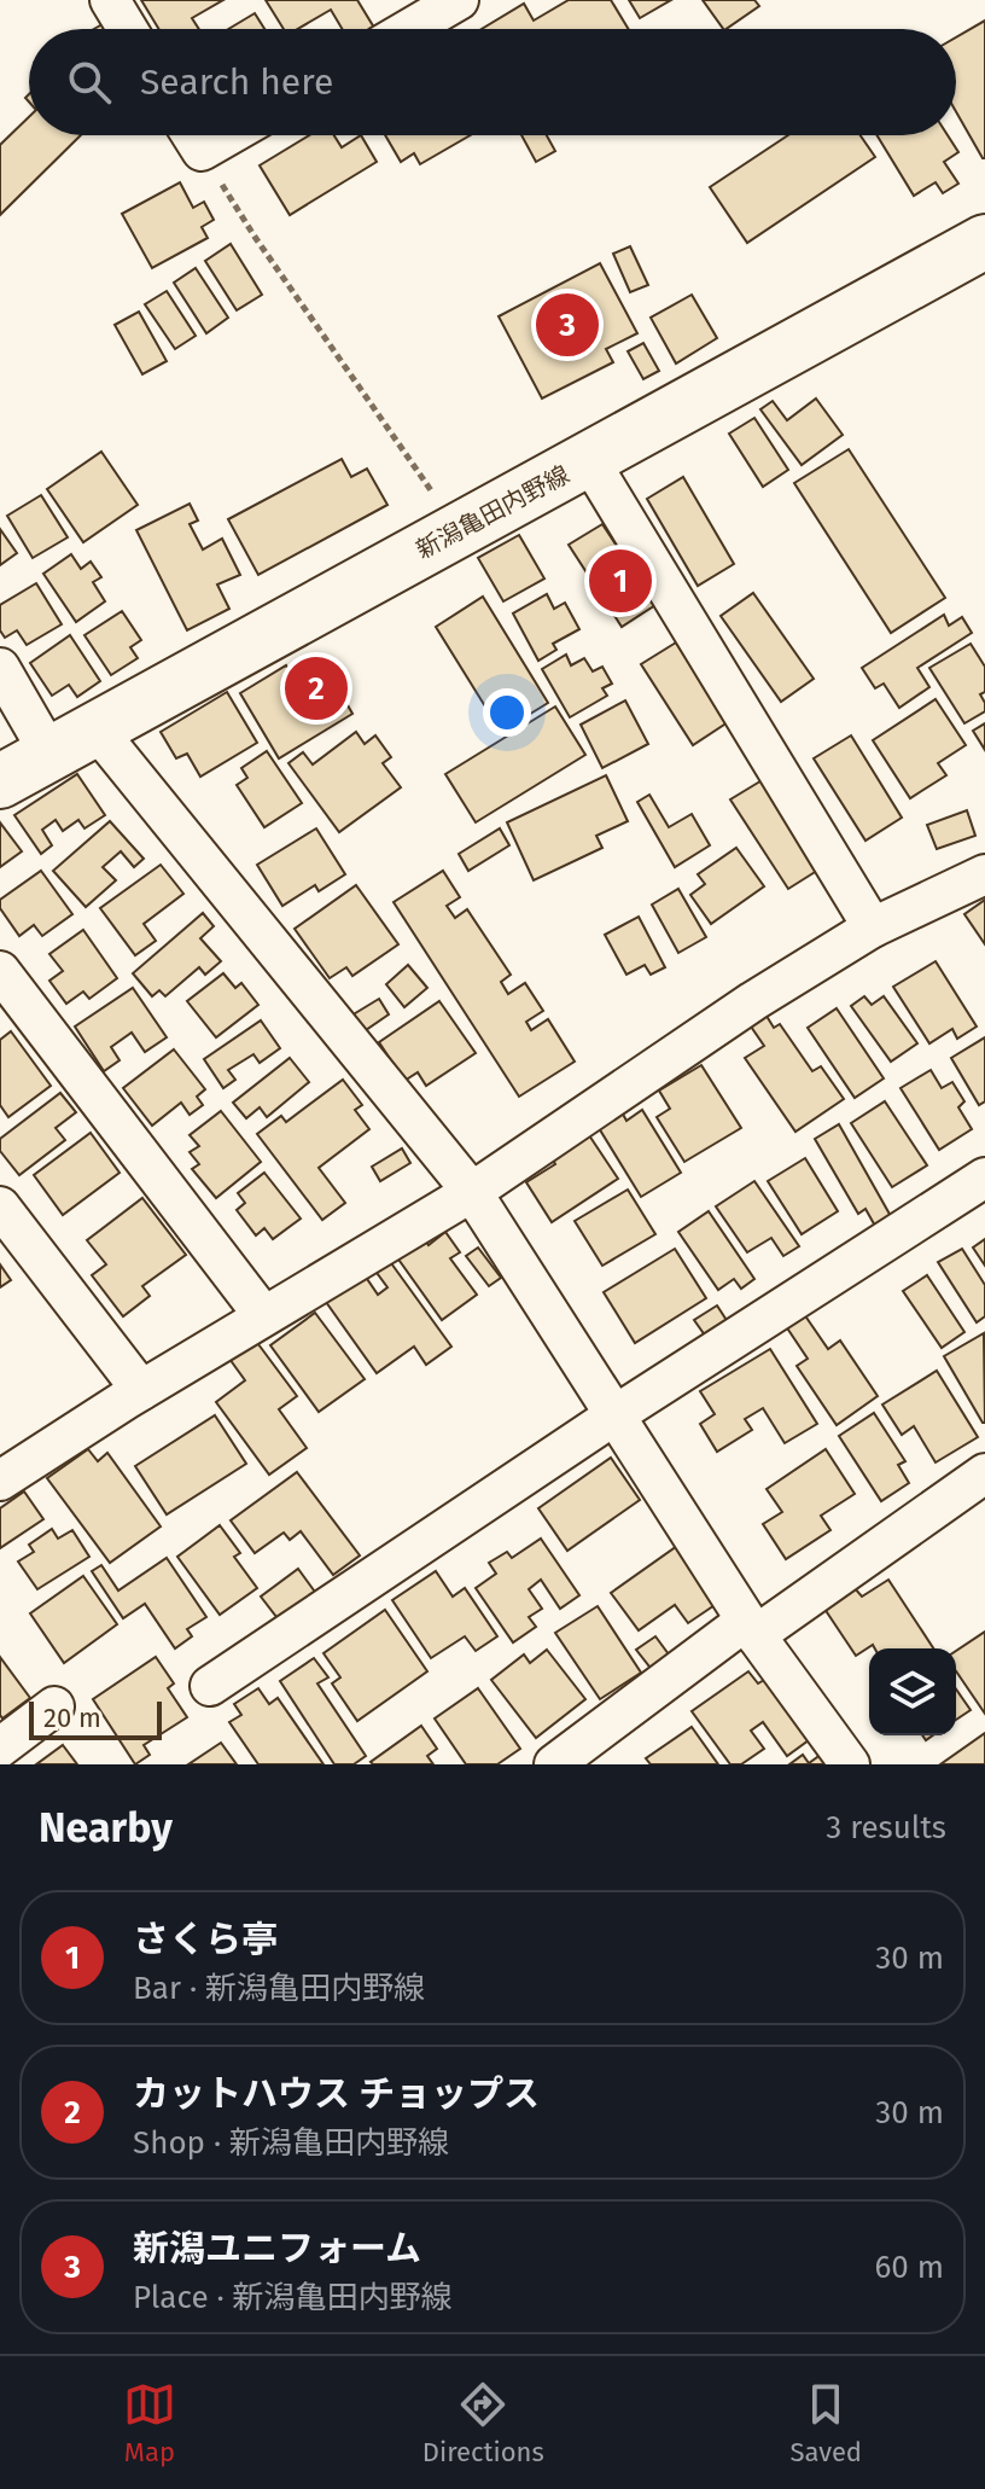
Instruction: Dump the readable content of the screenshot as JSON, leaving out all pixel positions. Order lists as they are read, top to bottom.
{
  "streets": {
    "main road": ["新潟亀田内野線"]
  },
  "scale_bar": "20 m",
  "page": {
    "search": "Search here",
    "pins": ["3", "1", "2"],
    "scale": "20 m",
    "heading": ["Nearby", "3 results"],
    "list": [
      {
        "mark": "1",
        "name": "さくら亭",
        "note": "Bar · 新潟亀田内野線",
        "value": "30 m"
      },
      {
        "mark": "2",
        "name": "カットハウス チョップス",
        "note": "Shop · 新潟亀田内野線",
        "value": "30 m"
      },
      {
        "mark": "3",
        "name": "新潟ユニフォーム",
        "note": "Place · 新潟亀田内野線",
        "value": "60 m"
      }
    ],
    "nav": ["Map", "Directions", "Saved"]
  }
}
